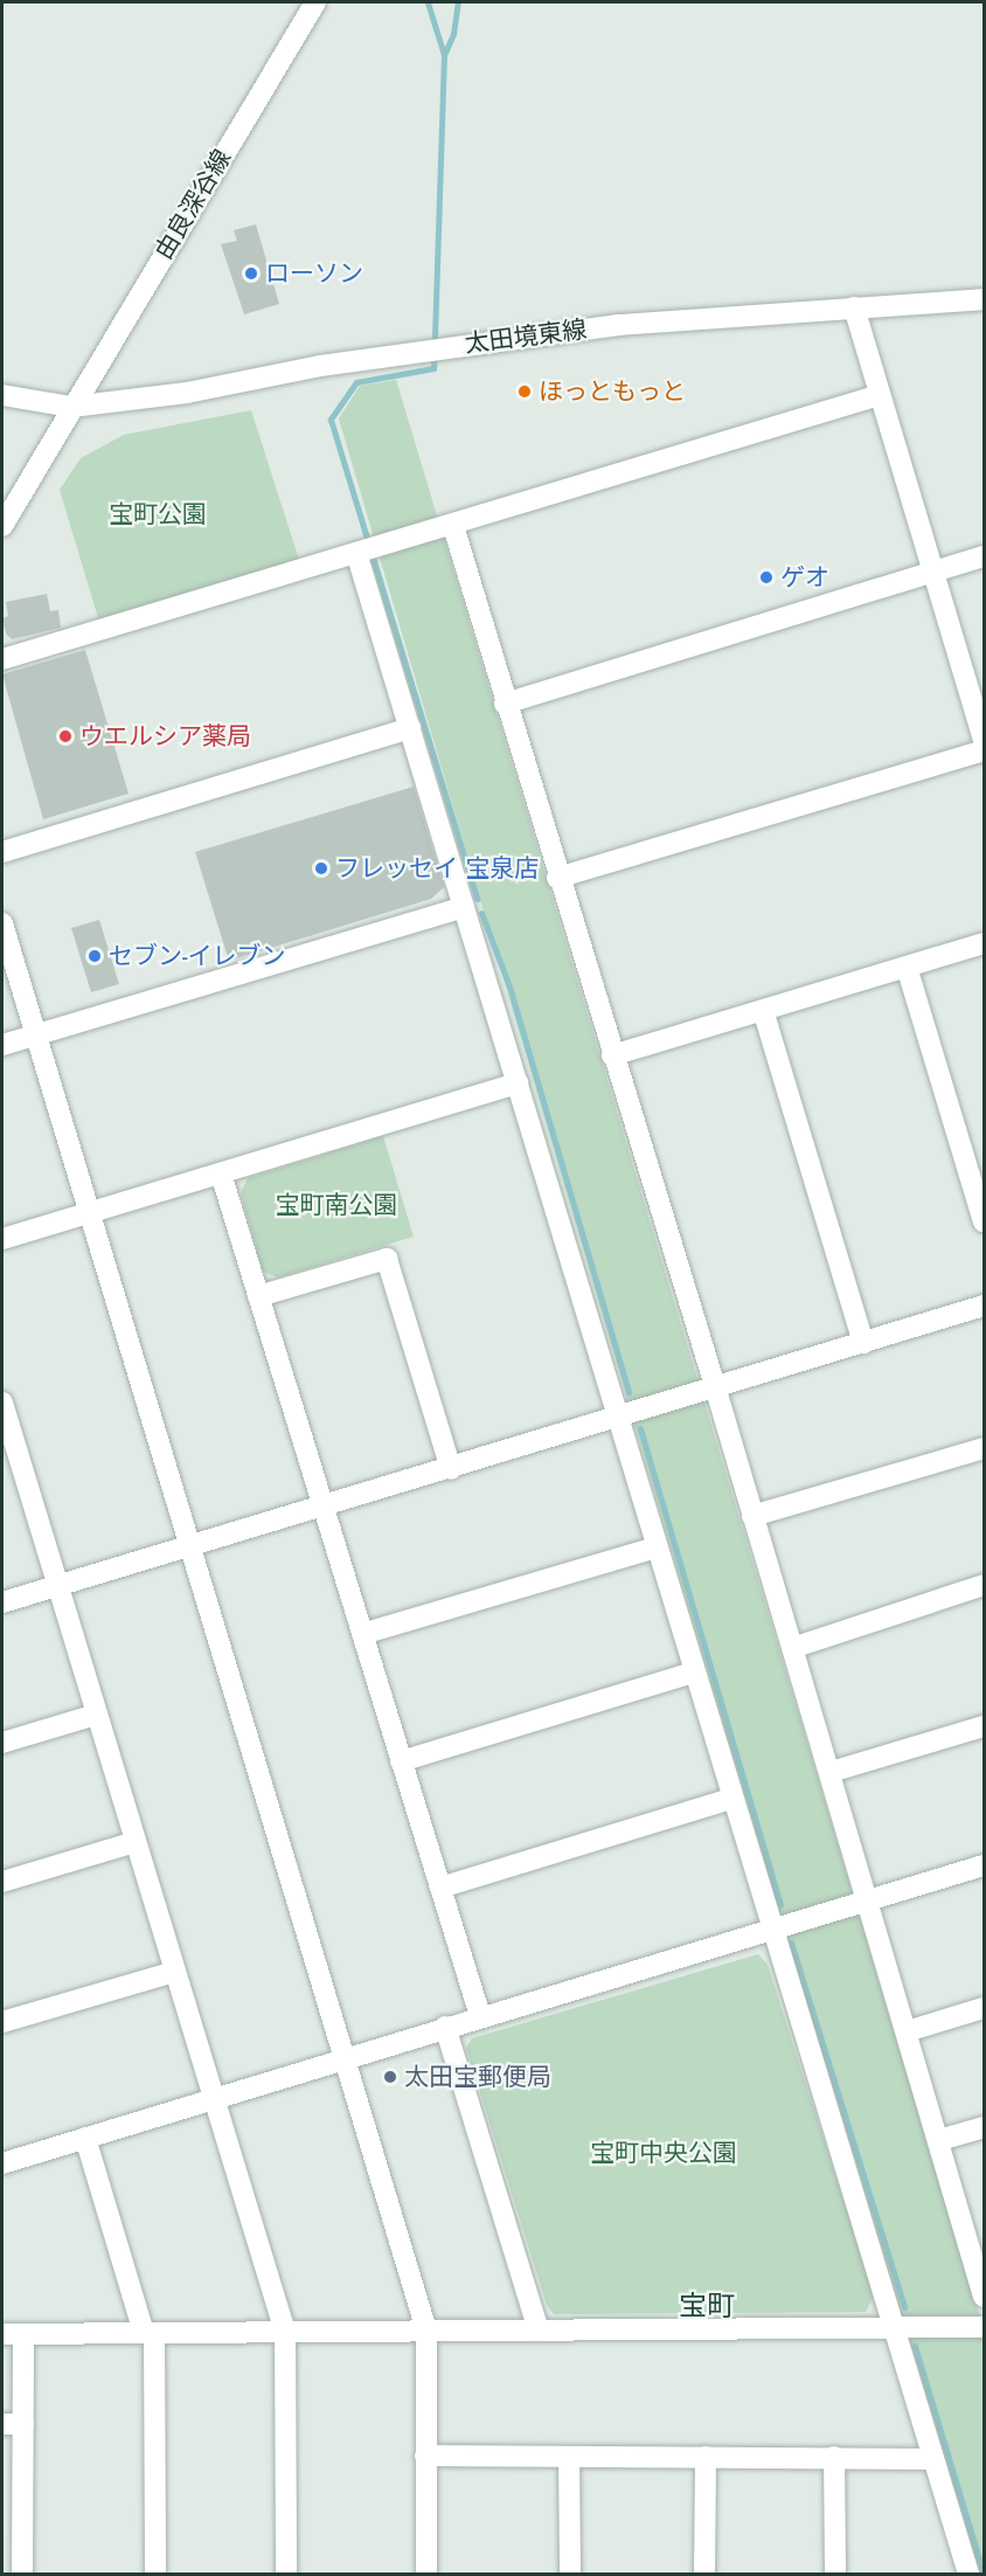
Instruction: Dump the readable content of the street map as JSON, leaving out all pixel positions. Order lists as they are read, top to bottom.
{
  "streets": {
    "street": ["由良深谷線", "太田境東線"]
  },
  "crossings": [
    ["由良深谷線", "太田境東線"]
  ],
  "districts": ["宝町"],
  "parks": ["宝町公園", "宝町南公園", "宝町中央公園"],
  "places": [
    "ローソン",
    "ほっともっと",
    "ゲオ",
    "ウエルシア薬局",
    "フレッセイ 宝泉店",
    "セブン-イレブン",
    "太田宝郵便局"
  ]
}
